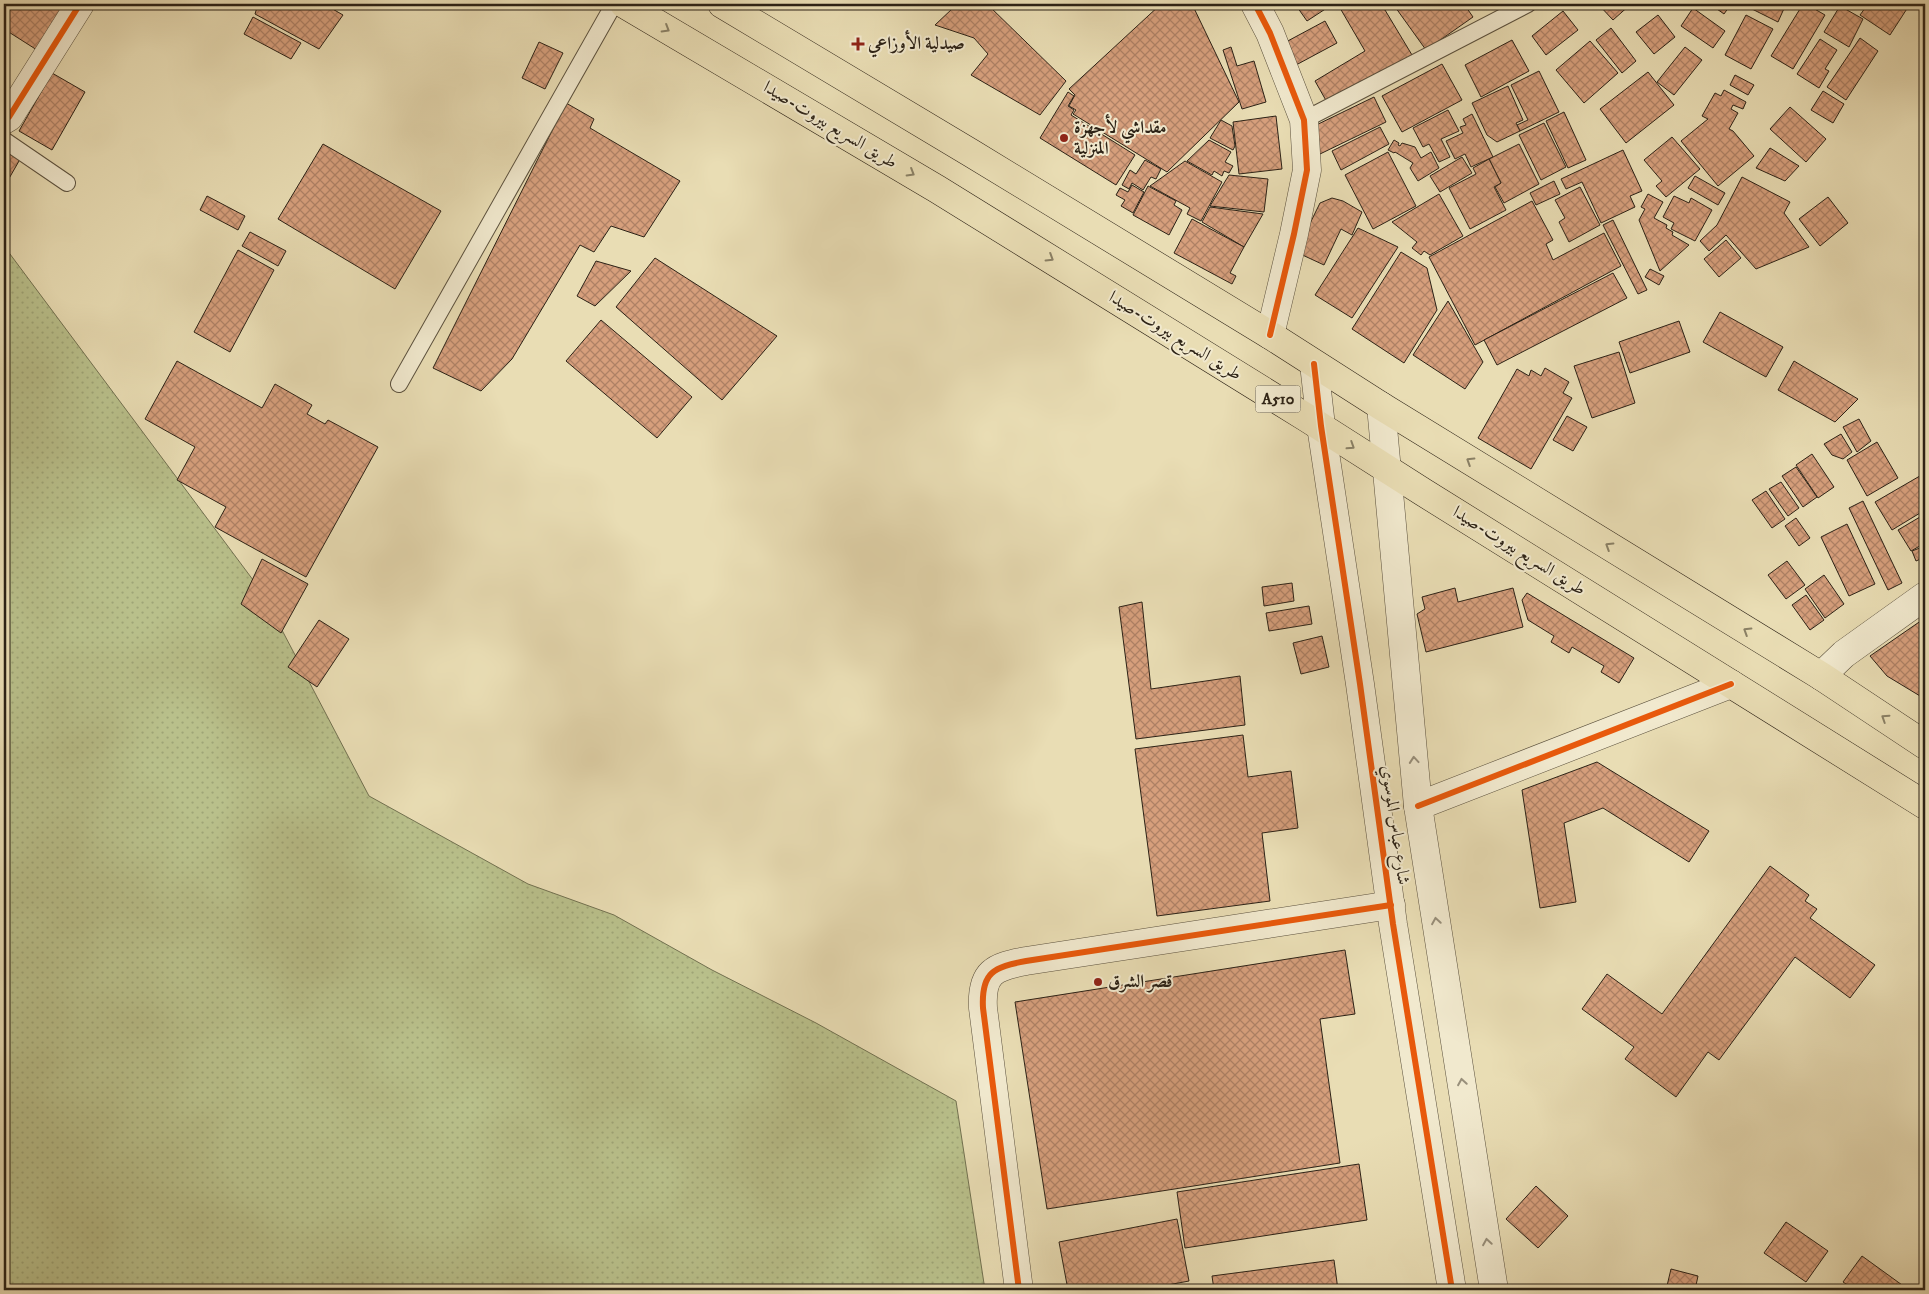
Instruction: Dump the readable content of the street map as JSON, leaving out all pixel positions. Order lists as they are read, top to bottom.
{
  "streets": {
    "highway": ["طريق السريع بيروت-صيدا", "A510"],
    "street": ["شارع عباس الموسوي"]
  },
  "crossings": [
    ["طريق السريع بيروت-صيدا", "شارع عباس الموسوي"],
    ["A510", "شارع عباس الموسوي"]
  ],
  "places": {
    "health": ["صيدلية الأوزاعي"],
    "other": ["مقداشي لأجهزة المنزلية", "قصر الشرق"]
  }
}
